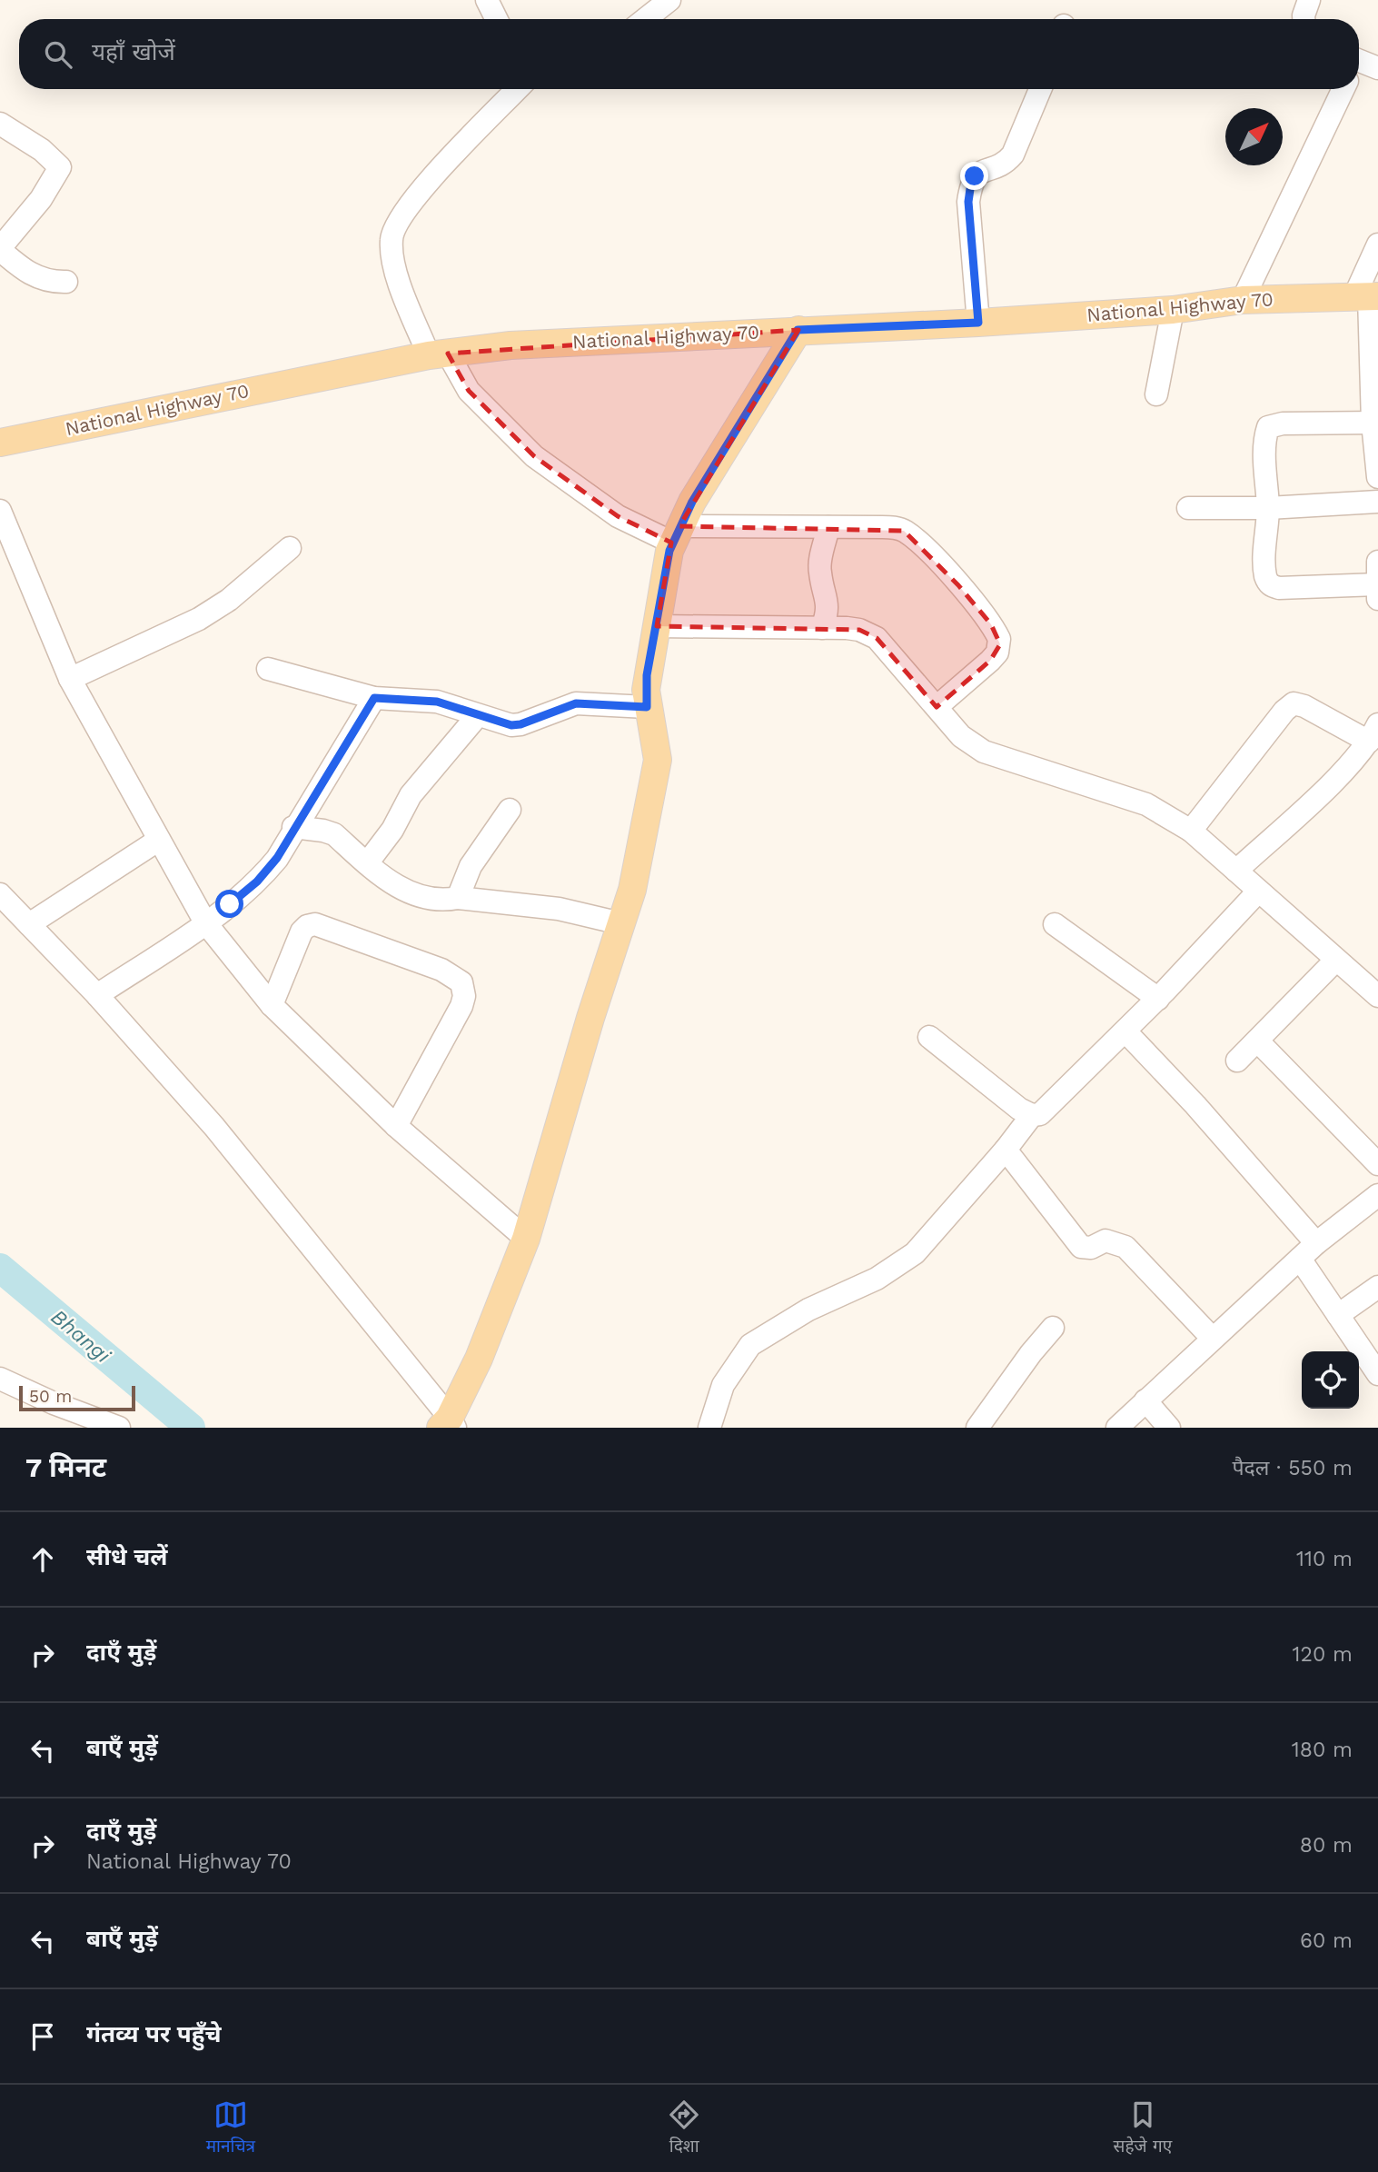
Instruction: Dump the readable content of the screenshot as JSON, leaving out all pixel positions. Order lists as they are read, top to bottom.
{
  "streets": {
    "main road": ["National Highway 70"]
  },
  "water": ["Bhangi"],
  "scale_bar": "50 m",
  "north": "top right",
  "page": {
    "search": "यहाँ खोजें",
    "scale": "50 m",
    "heading": ["7 मिनट", "पैदल · 550 m"],
    "list": [
      ["सीधे चलें", "110 m"],
      ["दाएँ मुड़ें", "120 m"],
      ["बाएँ मुड़ें", "180 m"],
      ["दाएँ मुड़ें", "National Highway 70", "80 m"],
      ["बाएँ मुड़ें", "60 m"],
      "गंतव्य पर पहुँचे"
    ],
    "nav": ["मानचित्र", "दिशा", "सहेजे गए"]
  }
}
